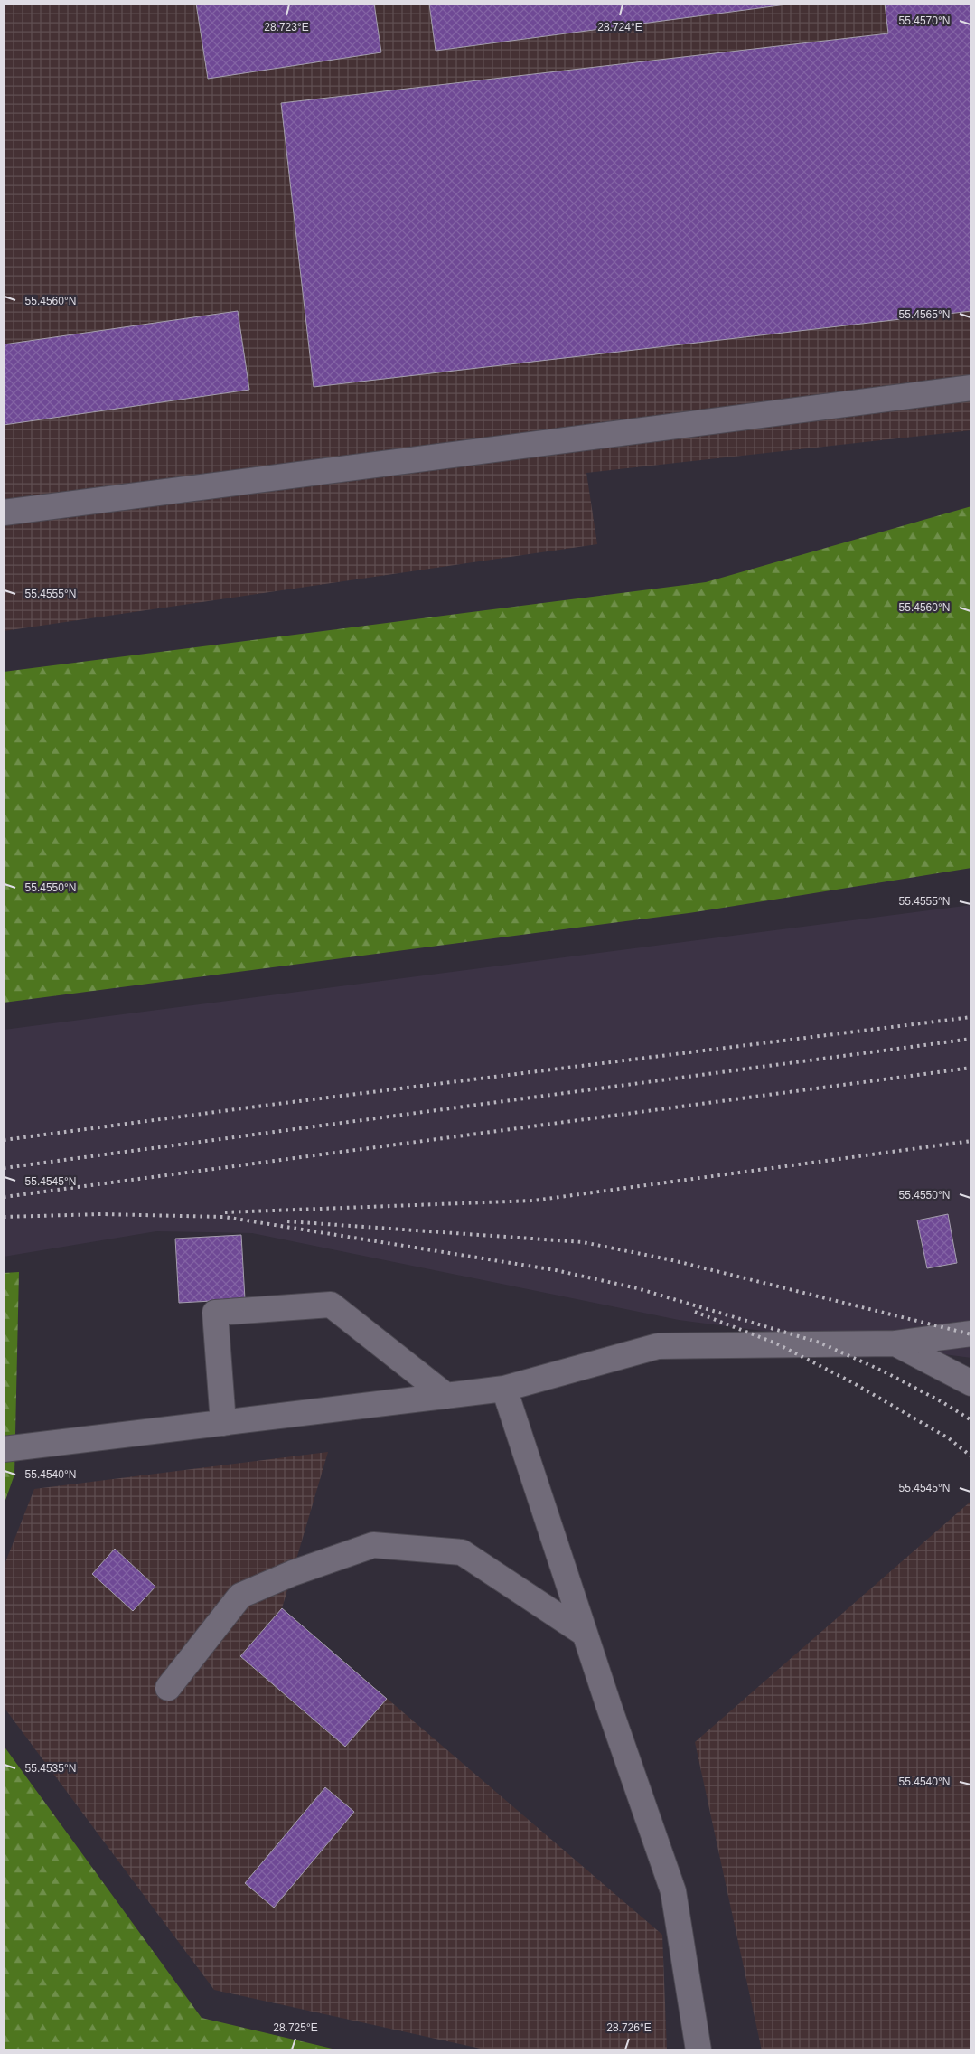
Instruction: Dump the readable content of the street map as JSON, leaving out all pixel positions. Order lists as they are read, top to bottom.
{
  "coordinates": [
    "55.4570°N",
    "28.723°E",
    "28.724°E",
    "55.4560°N",
    "55.4565°N",
    "55.4555°N",
    "55.4550°N",
    "55.4545°N",
    "55.4540°N",
    "55.4535°N",
    "28.725°E",
    "28.726°E"
  ]
}
